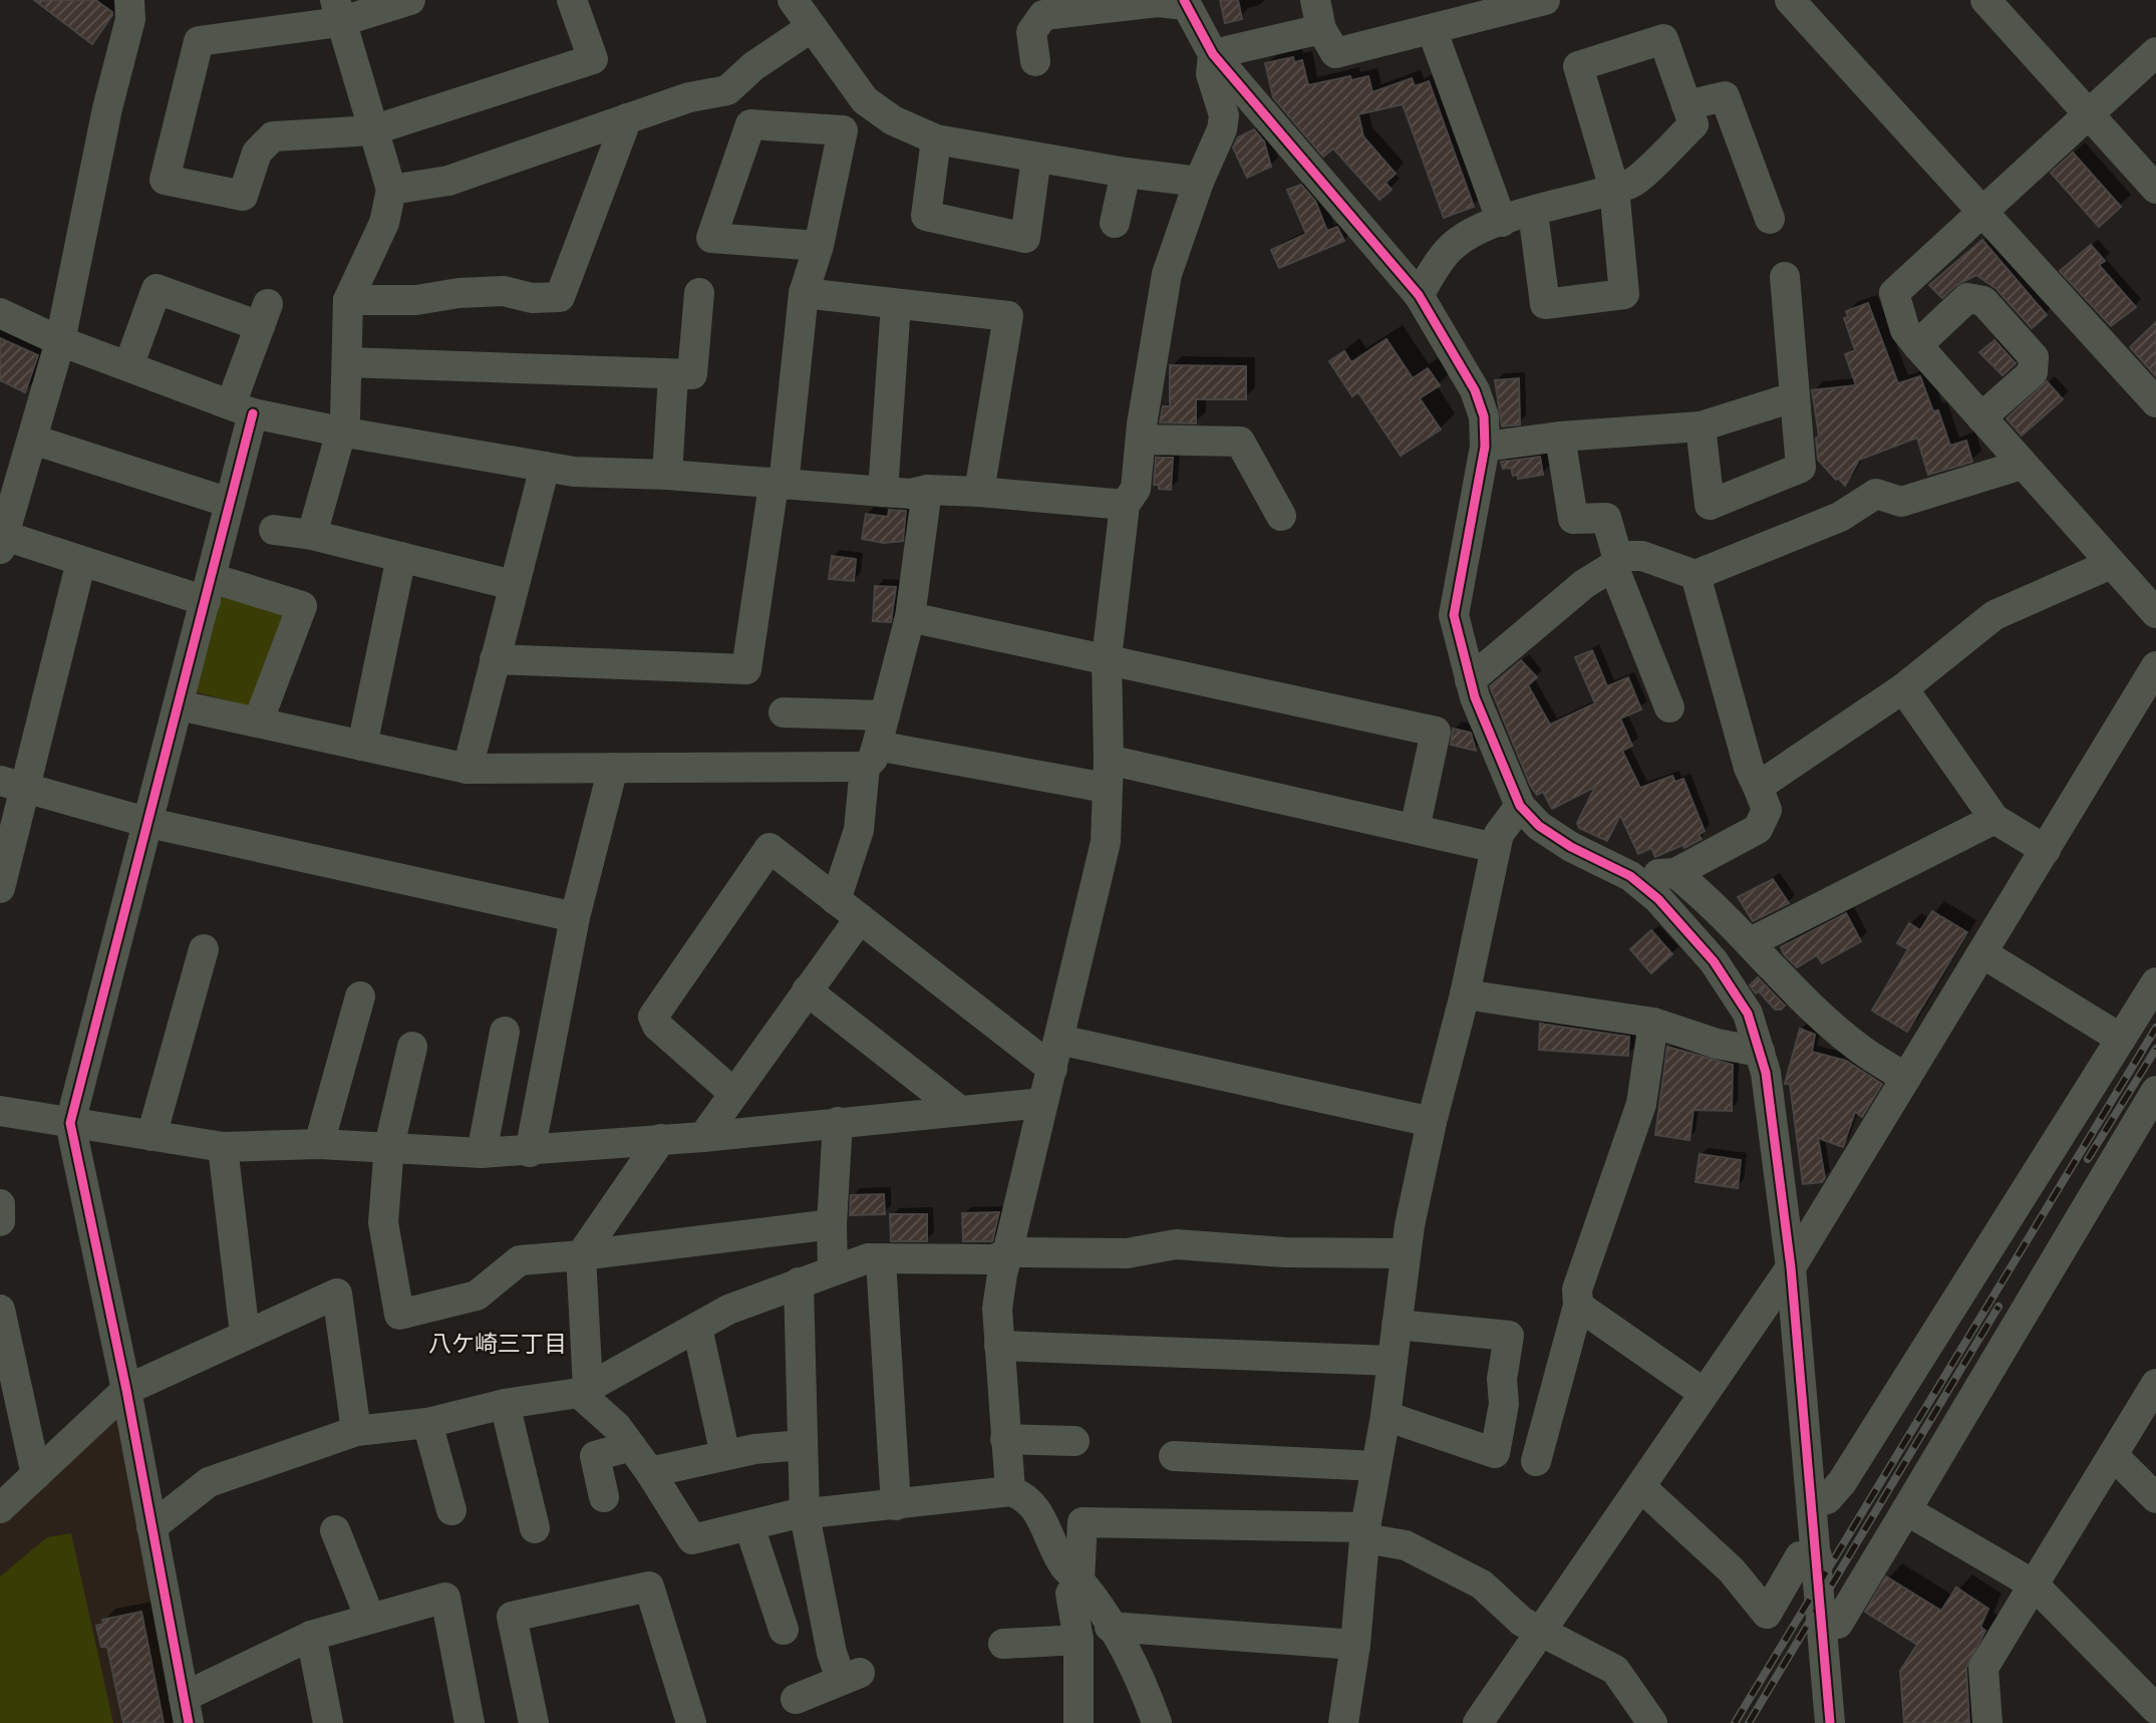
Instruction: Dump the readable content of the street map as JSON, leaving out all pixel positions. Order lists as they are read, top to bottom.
{
  "districts": ["八ケ崎三丁目"]
}
